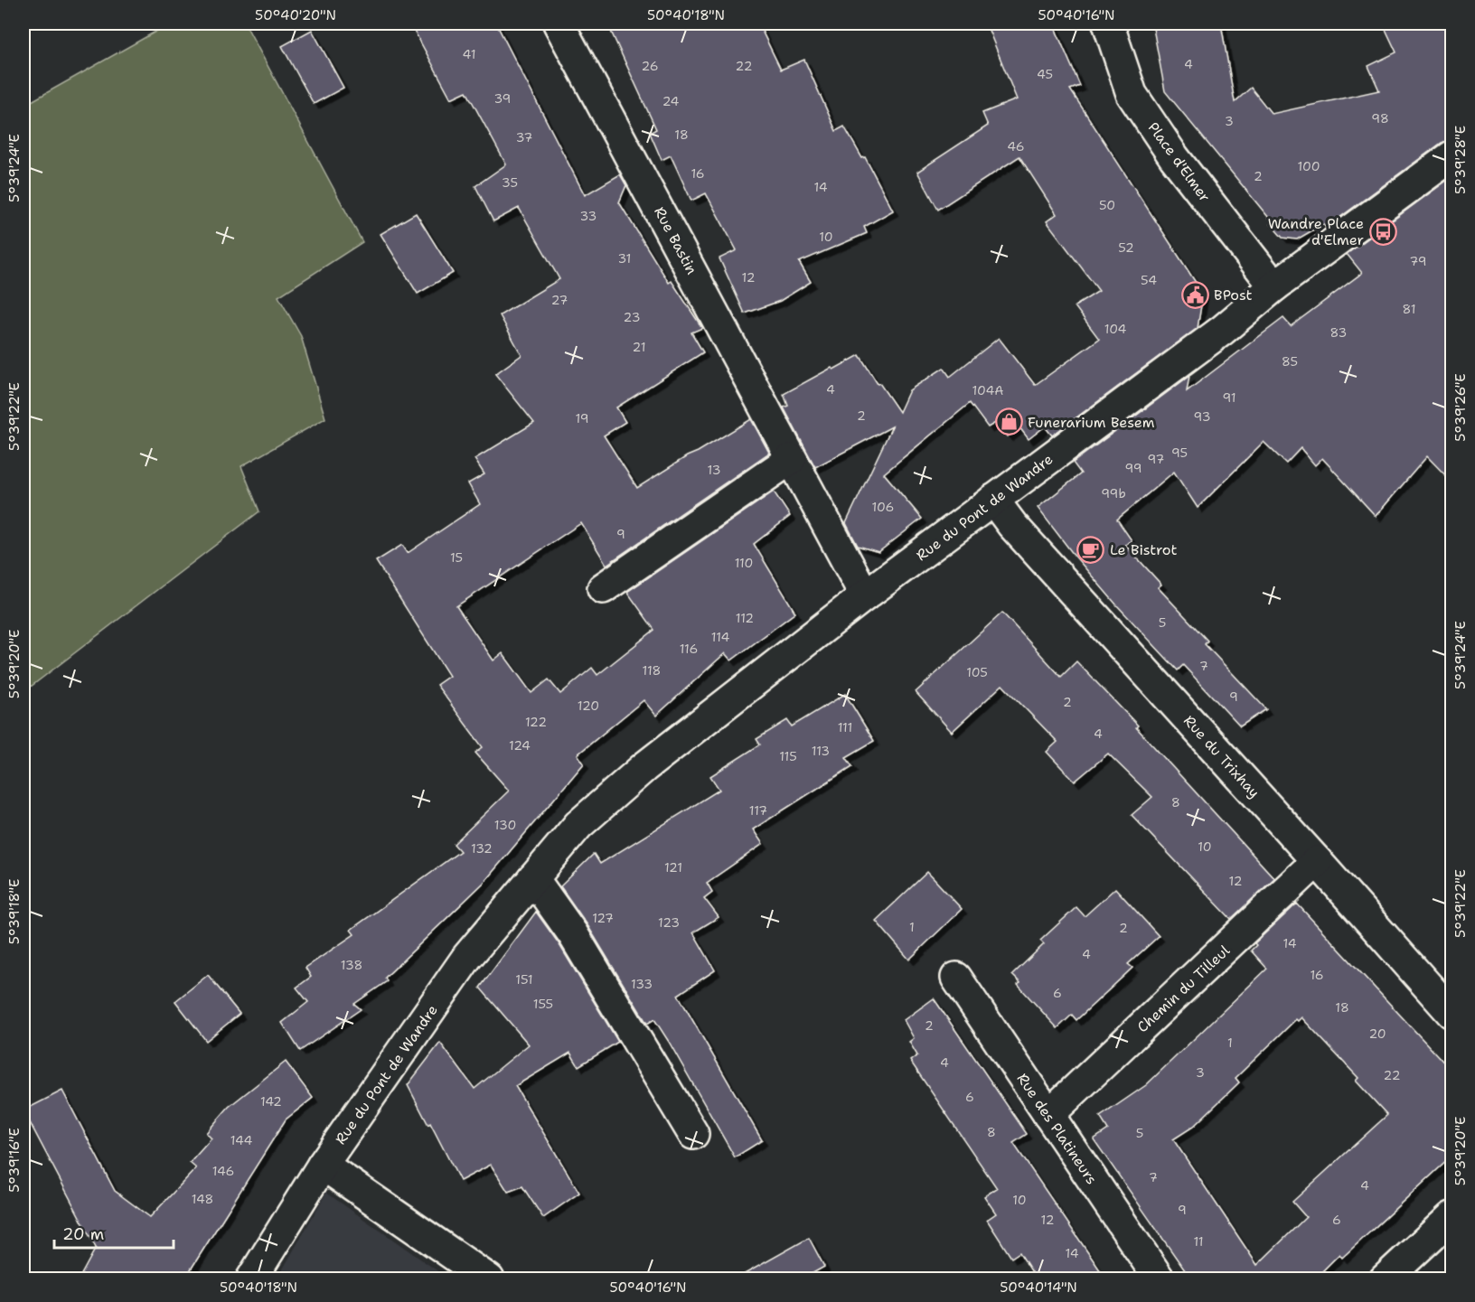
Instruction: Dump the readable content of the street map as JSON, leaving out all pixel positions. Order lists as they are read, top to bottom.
{
  "streets": {
    "street": [
      "Place d'Elmer",
      "Rue Bastin",
      "Rue du Pont de Wandre",
      "Rue du Trixhay",
      "Chemin du Tilleul",
      "Rue des Platineurs"
    ]
  },
  "crossings": [
    ["Place d'Elmer", "Rue du Pont de Wandre"],
    ["Rue Bastin", "Rue du Pont de Wandre"],
    ["Rue du Pont de Wandre", "Rue du Trixhay"],
    ["Rue du Trixhay", "Chemin du Tilleul"],
    ["Chemin du Tilleul", "Rue des Platineurs"]
  ],
  "places": {
    "bus stop": ["Wandre Place d'Elmer"],
    "public building": ["BPost"],
    "shop": ["Funerarium Besem"],
    "cafe": ["Le Bistrot"]
  },
  "house_numbers": [
    "41",
    "4",
    "26",
    "22",
    "45",
    "39",
    "24",
    "98",
    "3",
    "18",
    "37",
    "46",
    "100",
    "16",
    "2",
    "35",
    "14",
    "50",
    "33",
    "10",
    "52",
    "31",
    "79",
    "12",
    "54",
    "27",
    "81",
    "23",
    "104",
    "83",
    "21",
    "85",
    "4",
    "104A",
    "91",
    "2",
    "93",
    "19",
    "95",
    "97",
    "99",
    "13",
    "99b",
    "106",
    "9",
    "15",
    "110",
    "112",
    "5",
    "114",
    "116",
    "7",
    "118",
    "105",
    "9",
    "2",
    "120",
    "122",
    "111",
    "4",
    "124",
    "113",
    "115",
    "8",
    "117",
    "130",
    "10",
    "132",
    "121",
    "12",
    "127",
    "123",
    "1",
    "2",
    "14",
    "4",
    "138",
    "16",
    "151",
    "133",
    "6",
    "155",
    "18",
    "2",
    "20",
    "1",
    "4",
    "3",
    "22",
    "6",
    "142",
    "8",
    "5",
    "144",
    "146",
    "7",
    "4",
    "148",
    "10",
    "9",
    "12",
    "6",
    "11",
    "14"
  ],
  "scale_bar": "20 m",
  "coordinates": [
    "50°40'20\"N",
    "50°40'18\"N",
    "50°40'16\"N",
    "5°39'28\"E",
    "5°39'24\"E",
    "5°39'26\"E",
    "5°39'22\"E",
    "5°39'20\"E",
    "5°39'18\"E",
    "5°39'16\"E",
    "50°40'14\"N"
  ]
}
